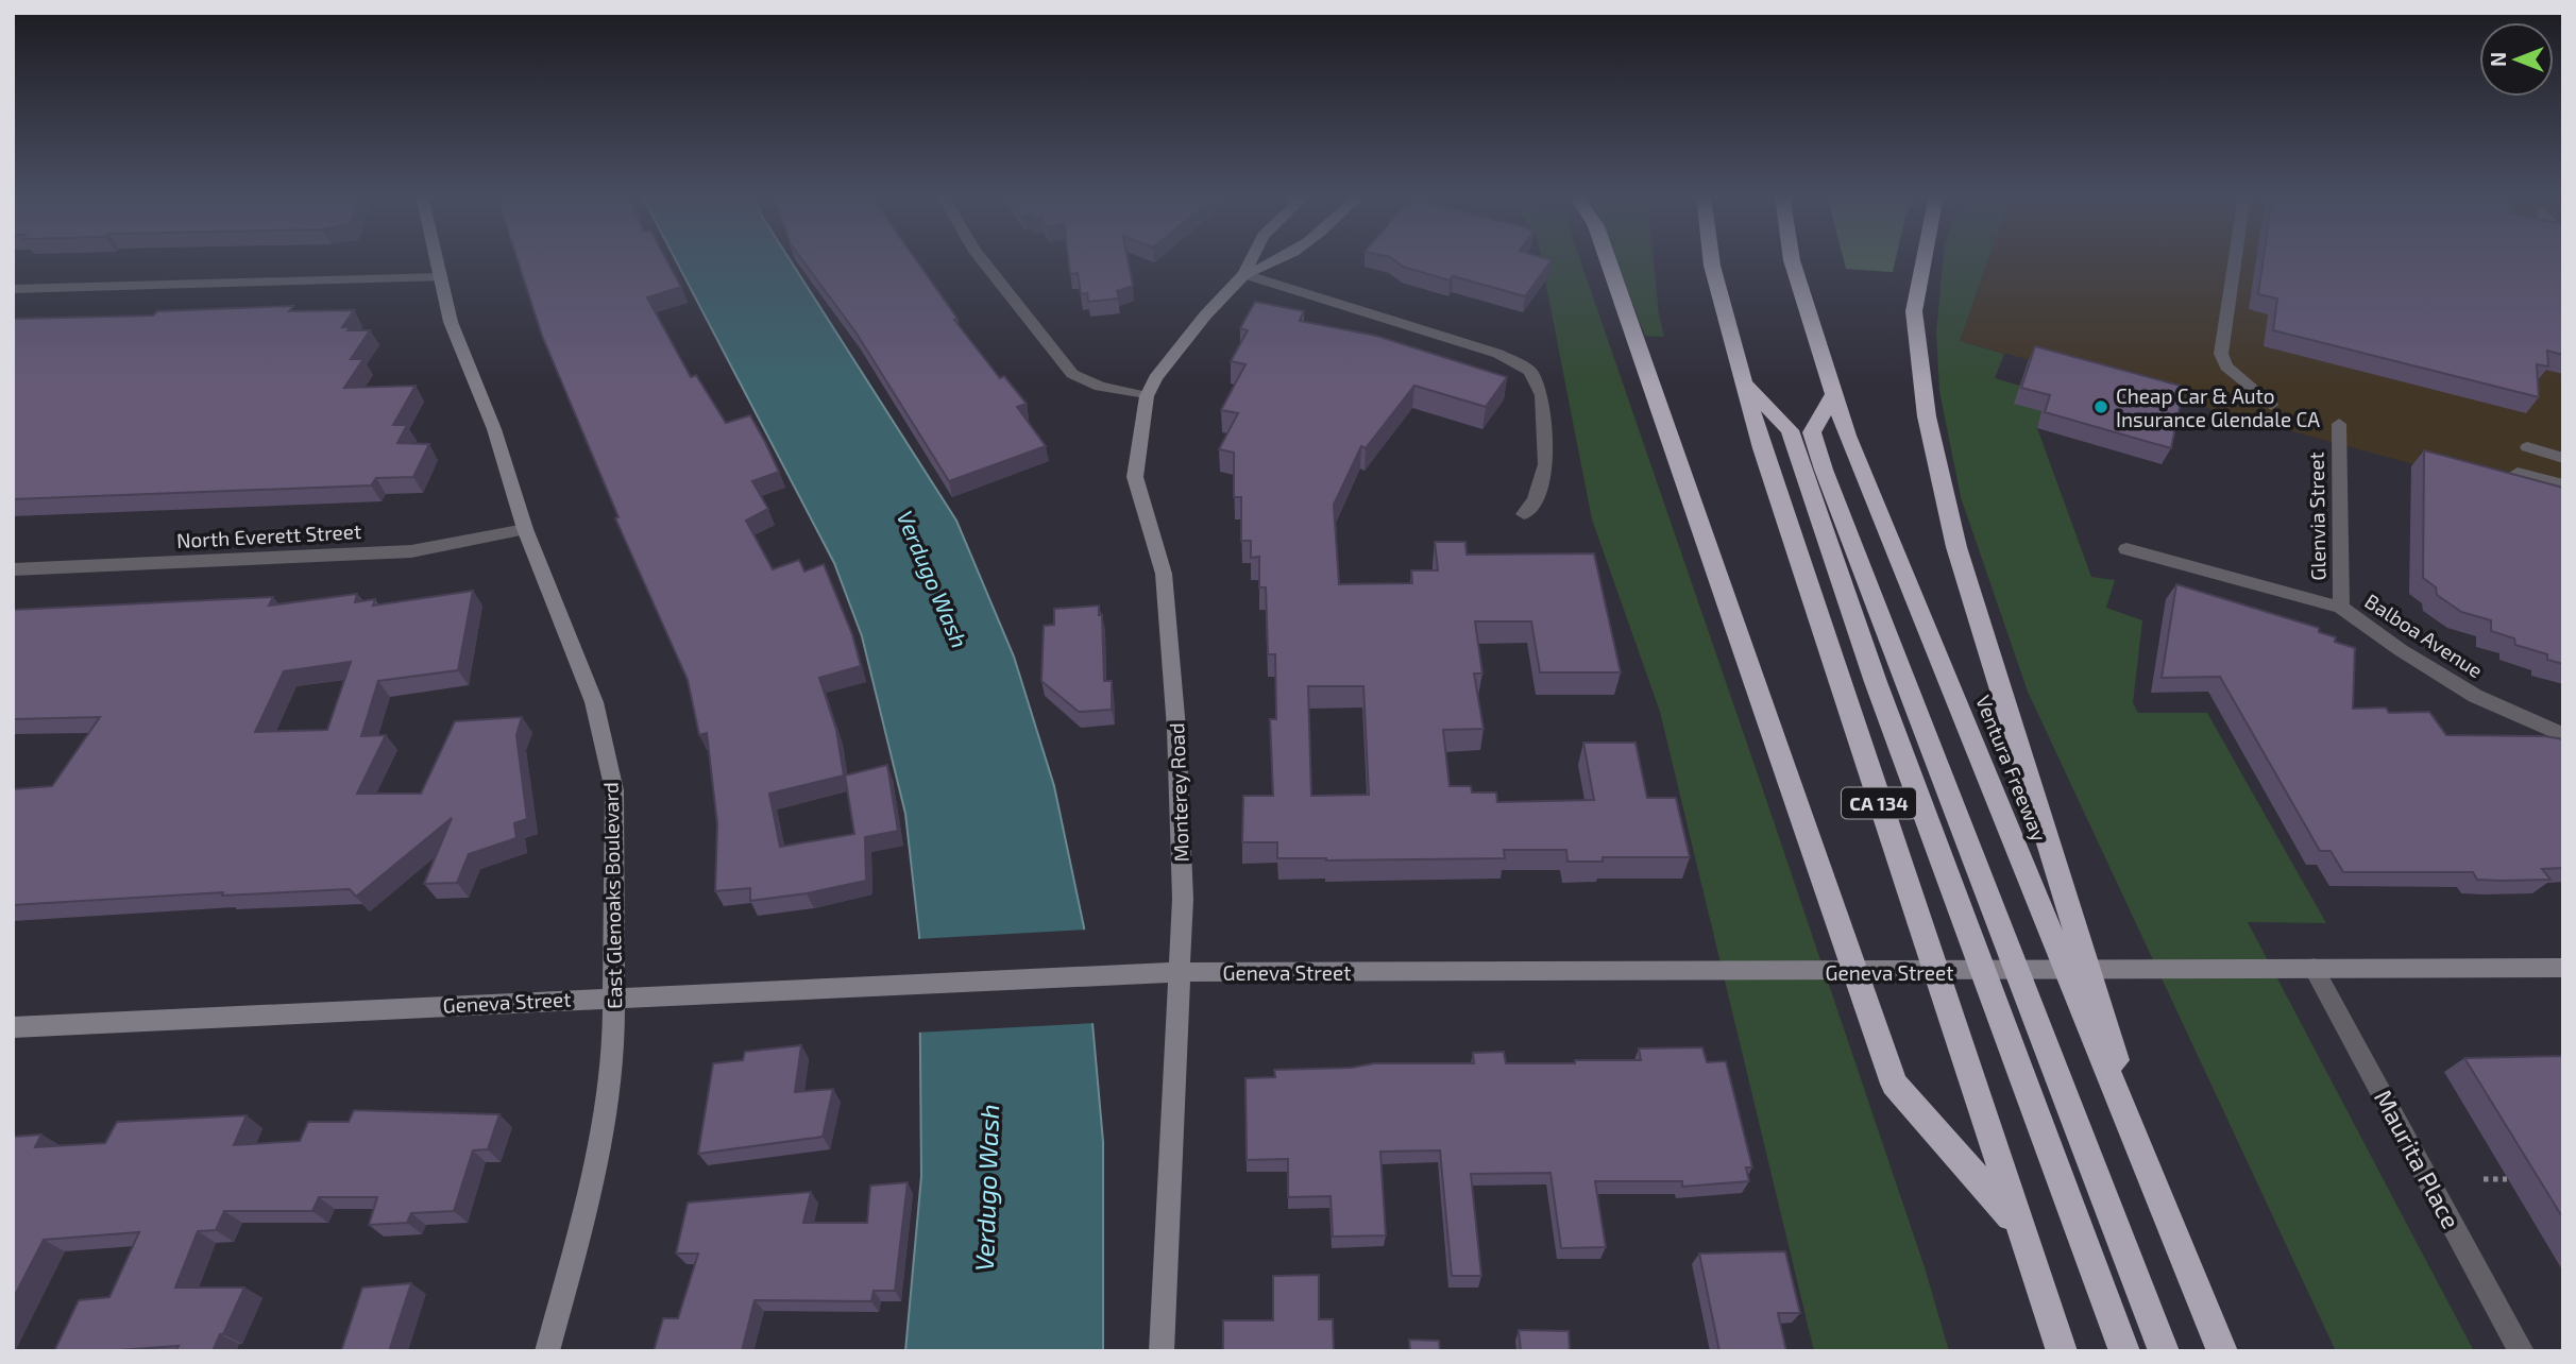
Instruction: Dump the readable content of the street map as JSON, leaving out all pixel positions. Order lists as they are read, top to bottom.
{
  "streets": {
    "highway": ["Ventura Freeway", "CA 134"],
    "street": [
      "Glenvia Street",
      "North Everett Street",
      "Balboa Avenue",
      "Monterey Road",
      "East Glenoaks Boulevard",
      "Geneva Street",
      "Maurita Place"
    ]
  },
  "crossings": [
    ["Glenvia Street", "Balboa Avenue"],
    ["North Everett Street", "East Glenoaks Boulevard"],
    ["Monterey Road", "Geneva Street"],
    ["East Glenoaks Boulevard", "Geneva Street"],
    ["Geneva Street", "Maurita Place"]
  ],
  "water": ["Verdugo Wash"],
  "places": ["Cheap Car & Auto Insurance Glendale CA"],
  "north": "left"
}
